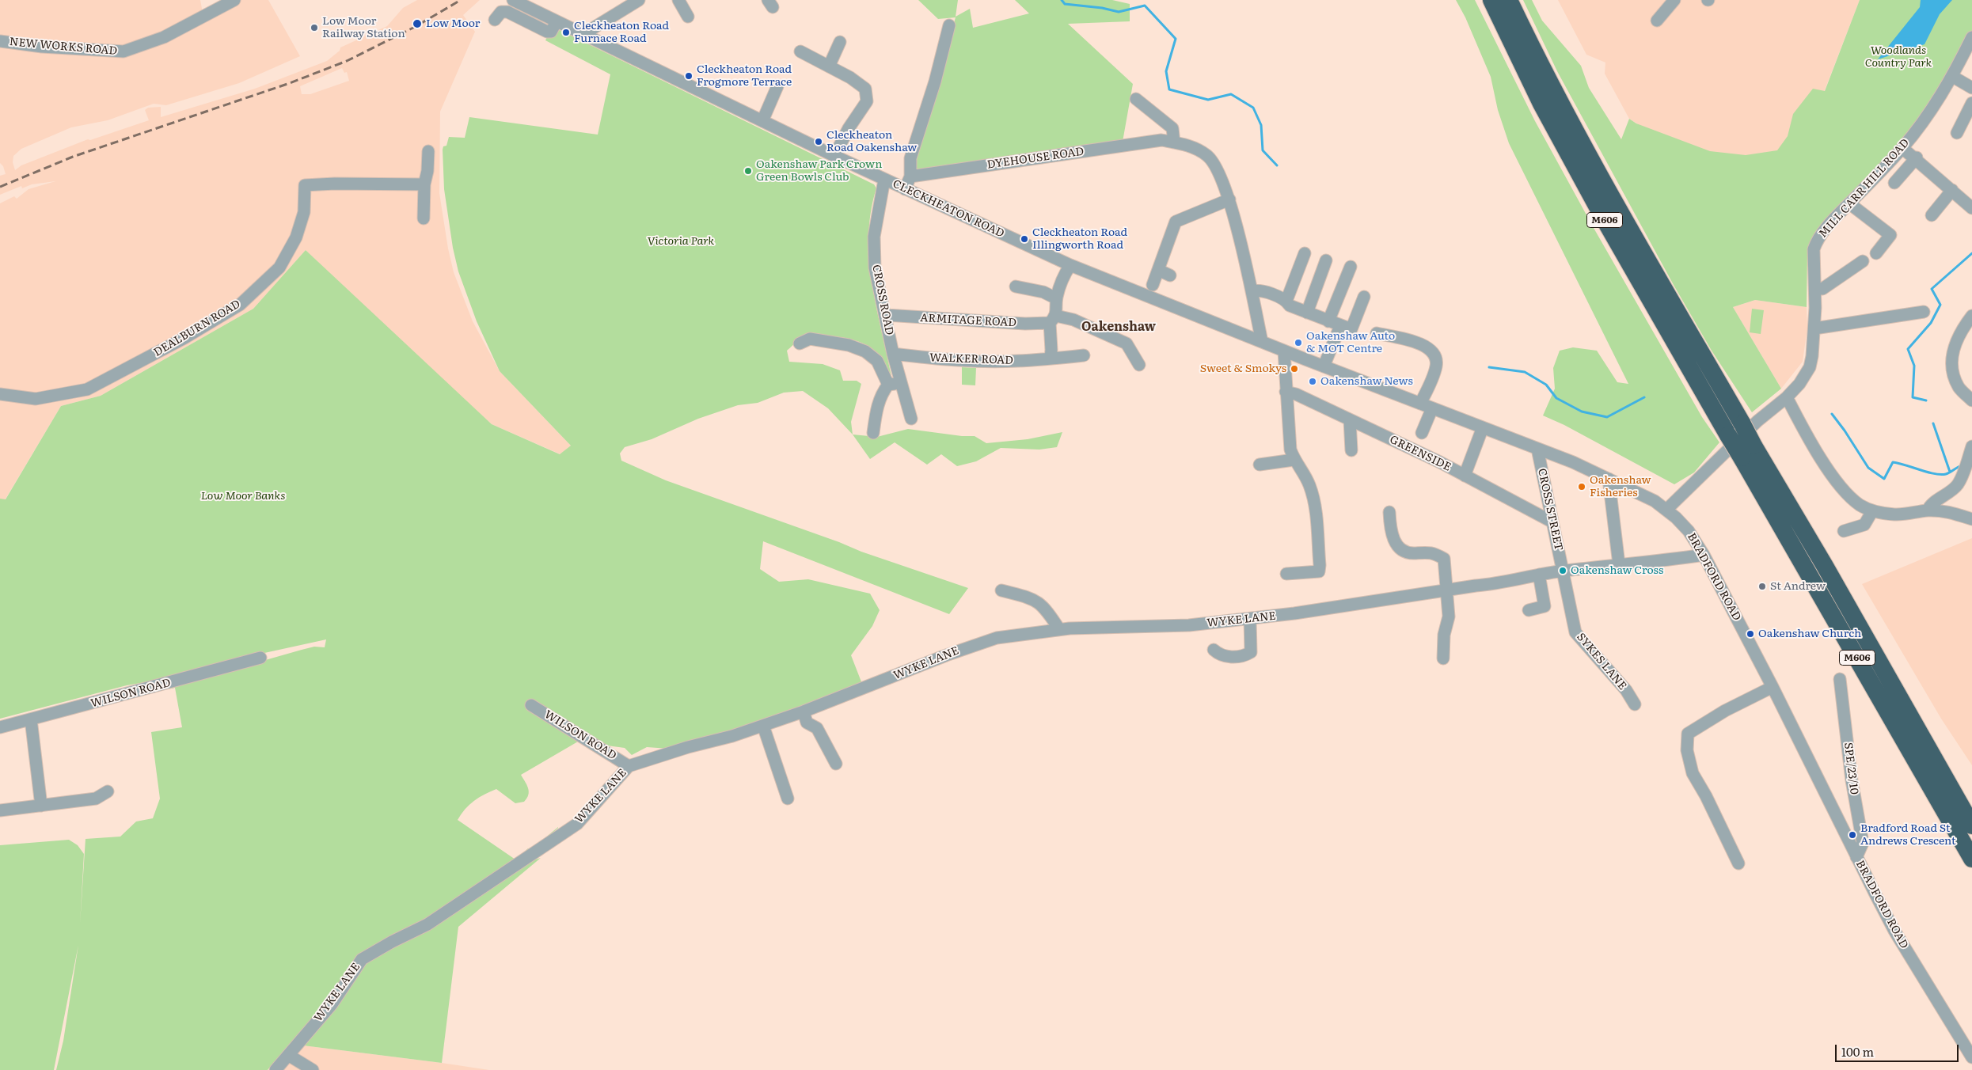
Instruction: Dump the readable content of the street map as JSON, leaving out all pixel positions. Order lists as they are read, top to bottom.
{
  "streets": {
    "highway": ["M606"],
    "street": [
      "NEW WORKS ROAD",
      "DYEHOUSE ROAD",
      "MILL CARR HILL ROAD",
      "CLECKHEATON ROAD",
      "CROSS ROAD",
      "ARMITAGE ROAD",
      "DEALBURN ROAD",
      "WALKER ROAD",
      "GREENSIDE",
      "CROSS STREET",
      "BRADFORD ROAD",
      "WYKE LANE",
      "SYKES LANE",
      "WILSON ROAD",
      "SPE/23/10"
    ]
  },
  "crossings": [
    ["DYEHOUSE ROAD", "CLECKHEATON ROAD"],
    ["MILL CARR HILL ROAD", "BRADFORD ROAD"],
    ["CLECKHEATON ROAD", "CROSS ROAD"],
    ["CLECKHEATON ROAD", "BRADFORD ROAD"],
    ["CROSS ROAD", "ARMITAGE ROAD"],
    ["CROSS ROAD", "WALKER ROAD"],
    ["GREENSIDE", "CROSS STREET"],
    ["CROSS STREET", "BRADFORD ROAD"],
    ["CROSS STREET", "WYKE LANE"],
    ["CROSS STREET", "SYKES LANE"],
    ["BRADFORD ROAD", "WYKE LANE"],
    ["BRADFORD ROAD", "SPE/23/10"],
    ["WYKE LANE", "SYKES LANE"],
    ["WYKE LANE", "WILSON ROAD"]
  ],
  "districts": ["Oakenshaw"],
  "parks": ["Woodlands Country Park", "Victoria Park", "Low Moor Banks"],
  "places": [
    "Low Moor",
    "Low Moor Railway Station",
    "Cleckheaton Road Furnace Road",
    "Cleckheaton Road Frogmore Terrace",
    "Cleckheaton Road Oakenshaw",
    "Oakenshaw Park Crown Green Bowls Club",
    "Cleckheaton Road Illingworth Road",
    "Oakenshaw Auto & MOT Centre",
    "Sweet & Smokys",
    "Oakenshaw News",
    "Oakenshaw Fisheries",
    "Oakenshaw Cross",
    "St Andrew",
    "Oakenshaw Church",
    "Bradford Road St Andrews Crescent"
  ],
  "scale_bar": "100 m"
}
